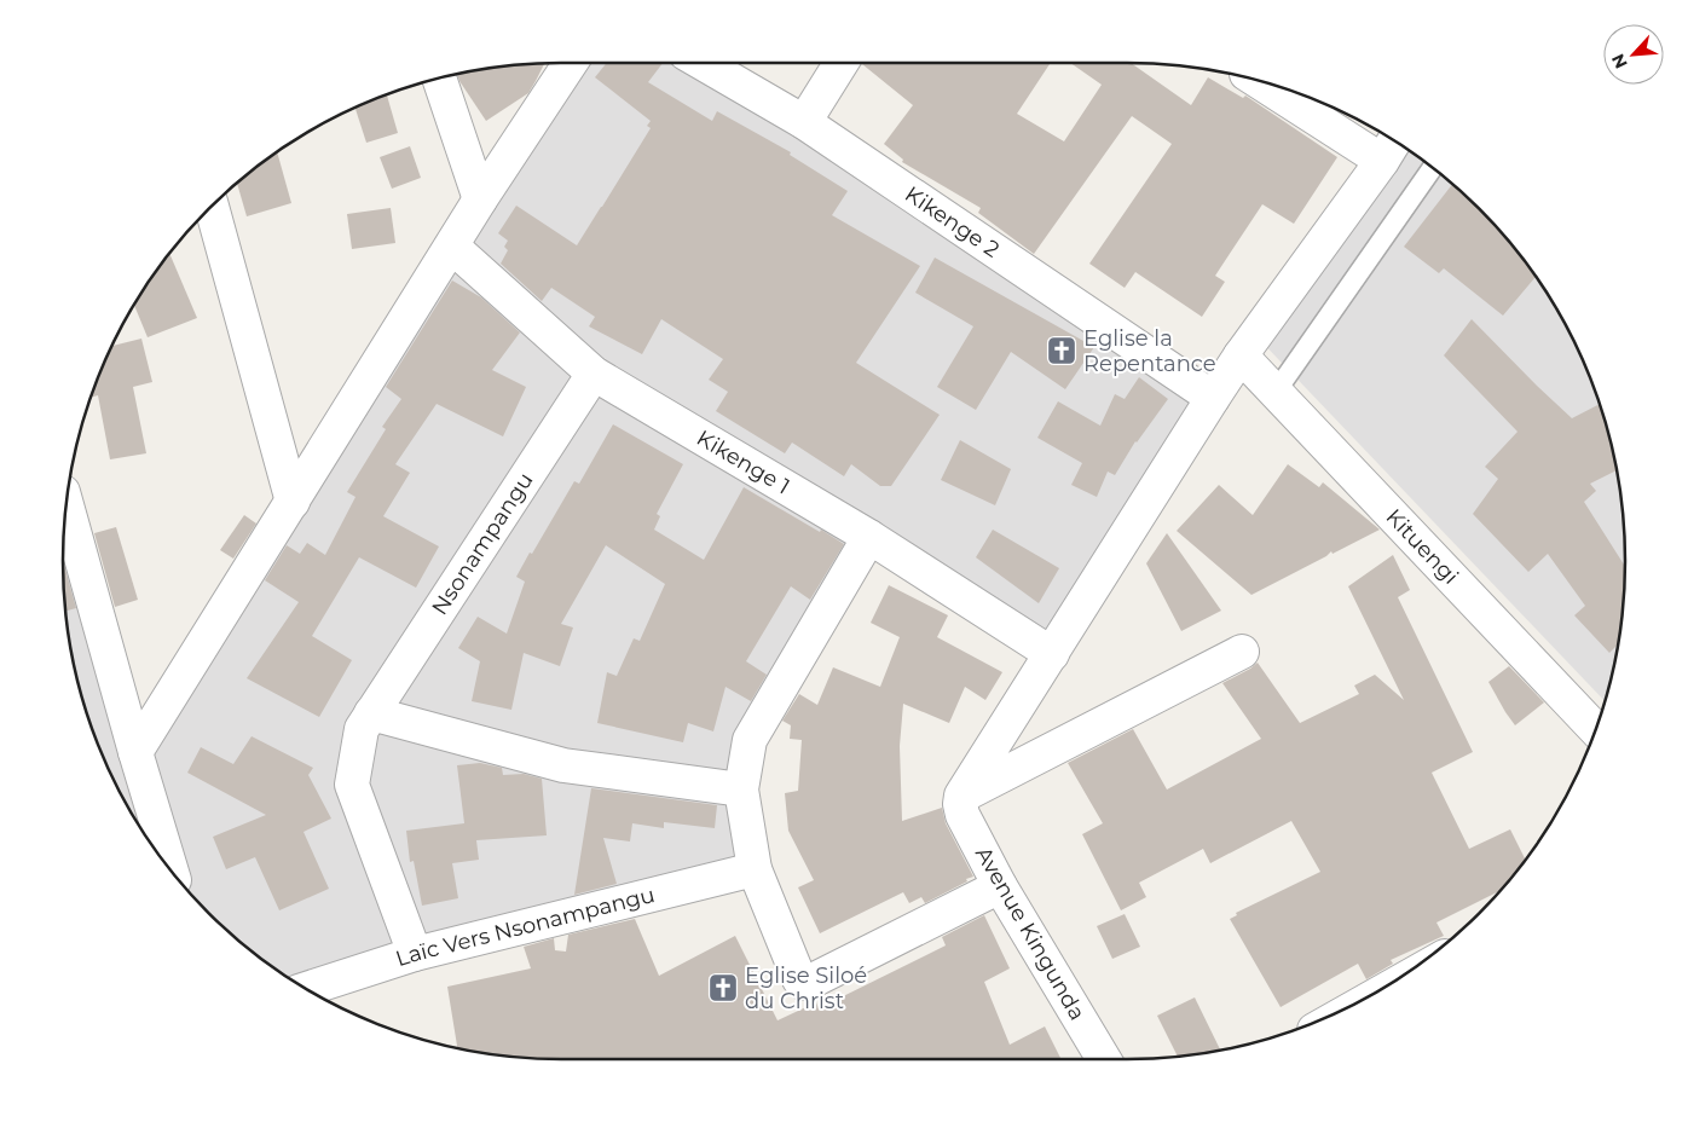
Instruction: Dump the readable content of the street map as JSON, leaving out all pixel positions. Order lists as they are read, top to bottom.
{
  "streets": {
    "street": [
      "Kikenge 2",
      "Kikenge 1",
      "Nsonampangu",
      "Kituengi",
      "Laïc Vers Nsonampangu",
      "Avenue Kingunda"
    ]
  },
  "crossings": [
    ["Kikenge 1", "Nsonampangu"],
    ["Nsonampangu", "Laïc Vers Nsonampangu"]
  ],
  "places": {
    "church": ["Eglise la Repentance", "Eglise Siloé du Christ"]
  },
  "north": "bottom left"
}
